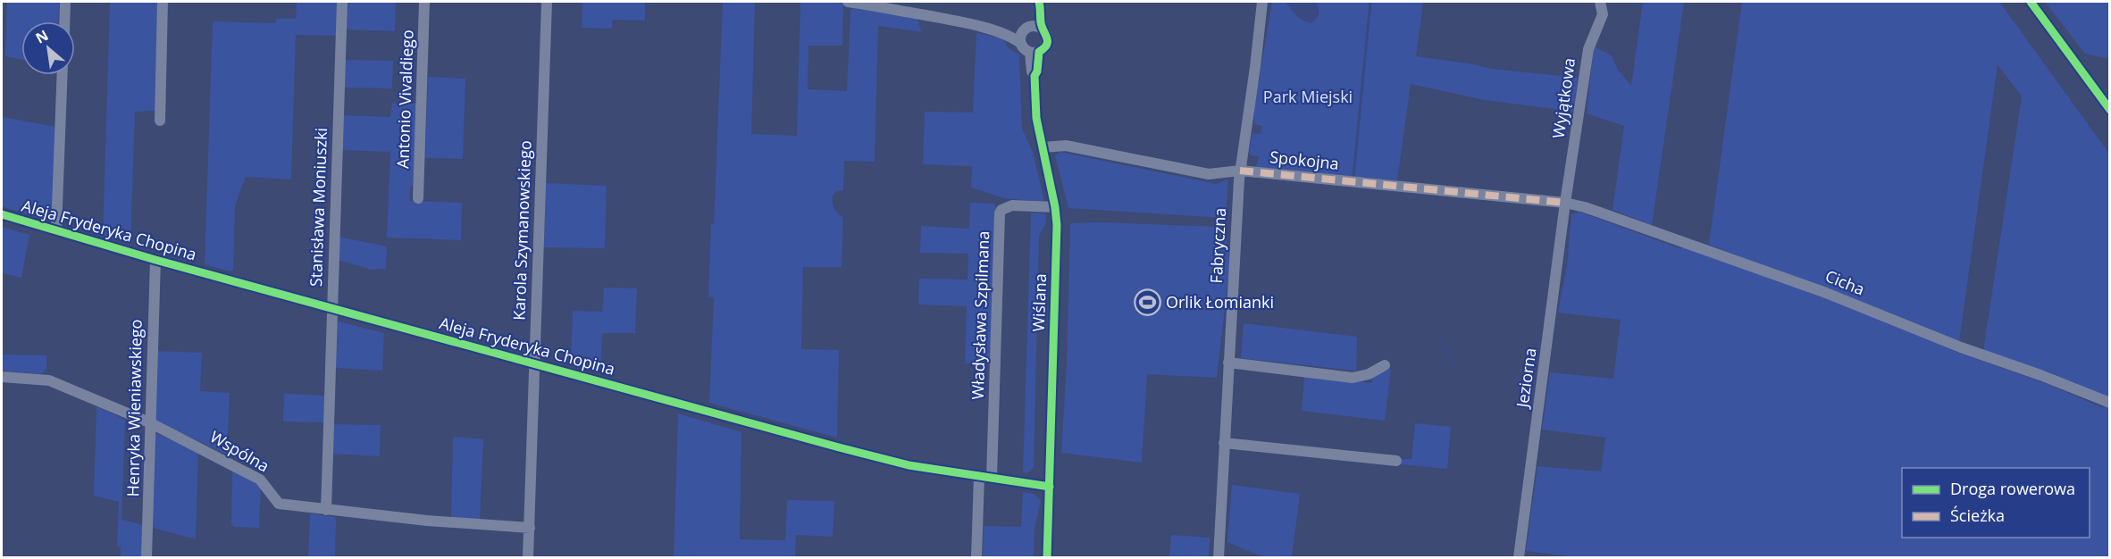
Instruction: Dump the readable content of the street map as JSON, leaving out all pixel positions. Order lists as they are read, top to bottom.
{
  "streets": {
    "street": [
      "Wyjątkowa",
      "Antonio Vivaldiego",
      "Spokojna",
      "Stanisława Moniuszki",
      "Aleja Fryderyka Chopina",
      "Karola Szymanowskiego",
      "Fabryczna",
      "Cicha",
      "Wiślana",
      "Władysława Szpilmana",
      "Jeziorna",
      "Henryka Wieniawskiego",
      "Wspólna"
    ]
  },
  "crossings": [
    ["Wyjątkowa", "Spokojna"],
    ["Wyjątkowa", "Cicha"],
    ["Wyjątkowa", "Jeziorna"],
    ["Spokojna", "Fabryczna"],
    ["Spokojna", "Cicha"],
    ["Spokojna", "Wiślana"],
    ["Spokojna", "Jeziorna"],
    ["Stanisława Moniuszki", "Aleja Fryderyka Chopina"],
    ["Stanisława Moniuszki", "Wspólna"],
    ["Aleja Fryderyka Chopina", "Karola Szymanowskiego"],
    ["Aleja Fryderyka Chopina", "Wiślana"],
    ["Aleja Fryderyka Chopina", "Władysława Szpilmana"],
    ["Aleja Fryderyka Chopina", "Henryka Wieniawskiego"],
    ["Karola Szymanowskiego", "Wspólna"],
    ["Cicha", "Jeziorna"],
    ["Wiślana", "Władysława Szpilmana"],
    ["Henryka Wieniawskiego", "Wspólna"]
  ],
  "parks": ["Park Miejski"],
  "places": {
    "sports": ["Orlik Łomianki"]
  },
  "legend": ["Droga rowerowa", "Ścieżka"],
  "north": "top left"
}
